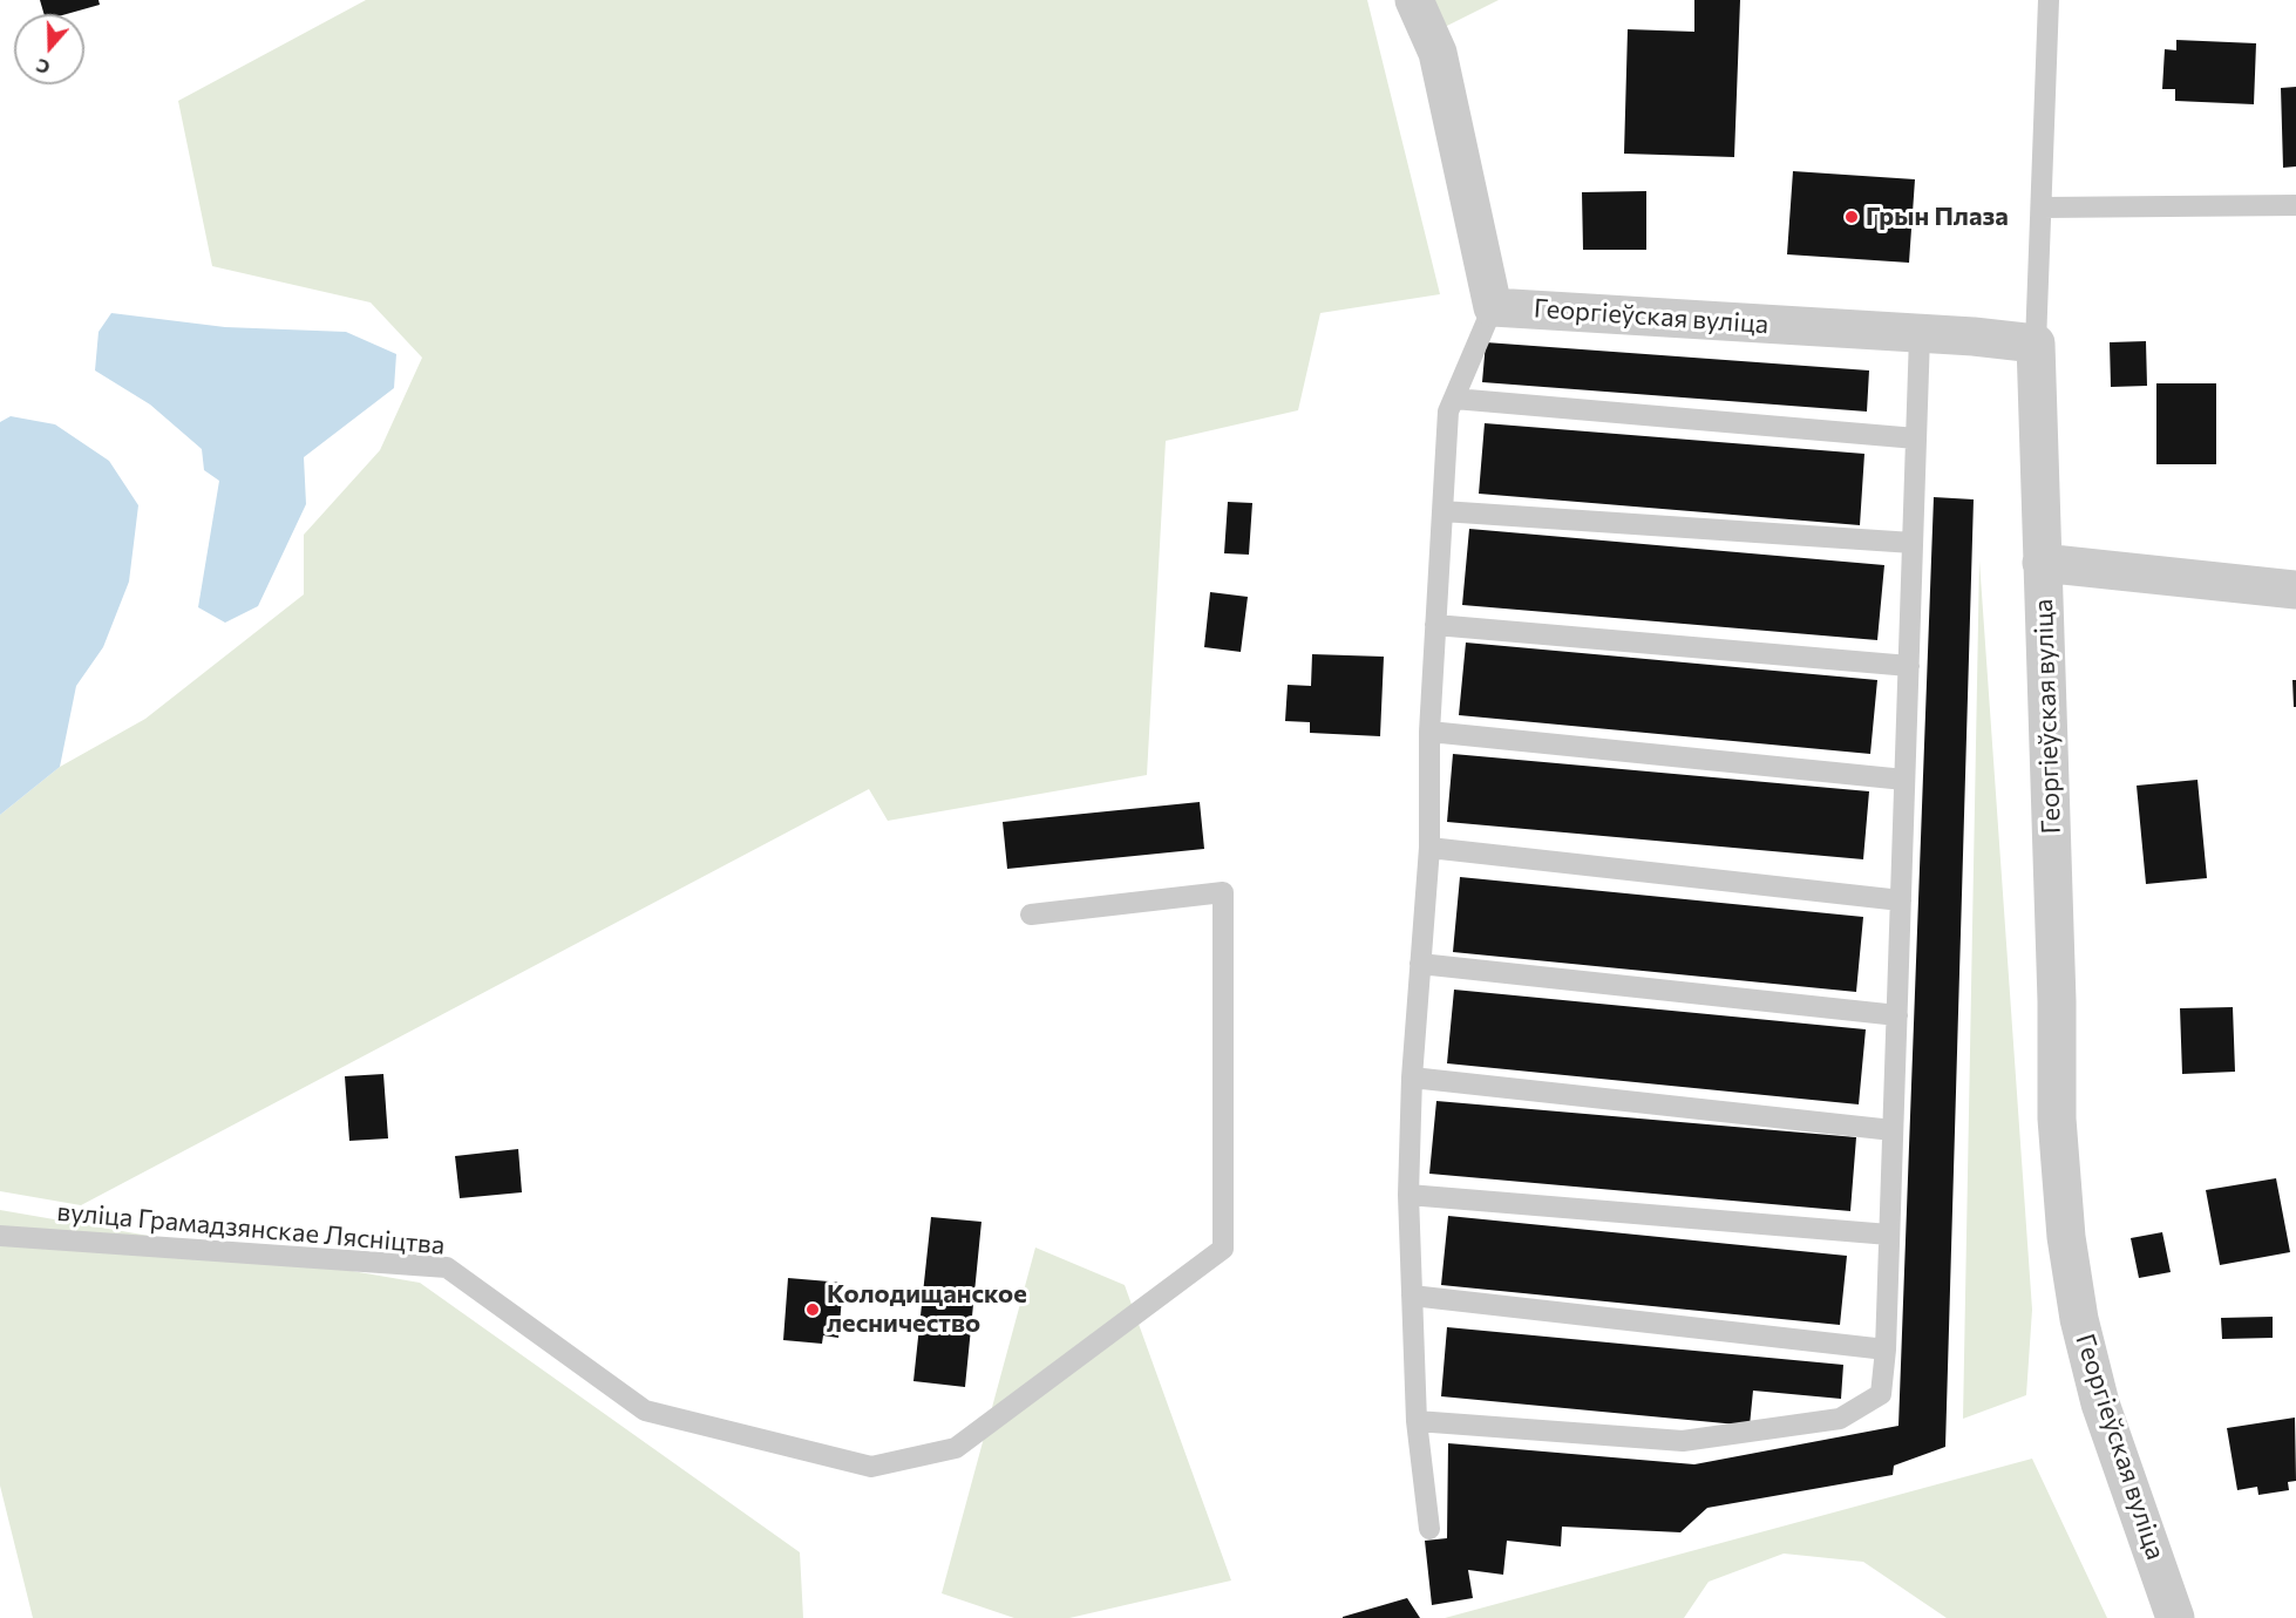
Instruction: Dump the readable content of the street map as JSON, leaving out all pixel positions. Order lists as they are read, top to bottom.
{
  "streets": {
    "street": ["Георгіеўская вуліца"],
    "lane": ["вуліца Грамадзянскае Лясніцтва"]
  },
  "places": ["Грын Плаза", "Колодищанское лесничество"],
  "north": "bottom"
}
